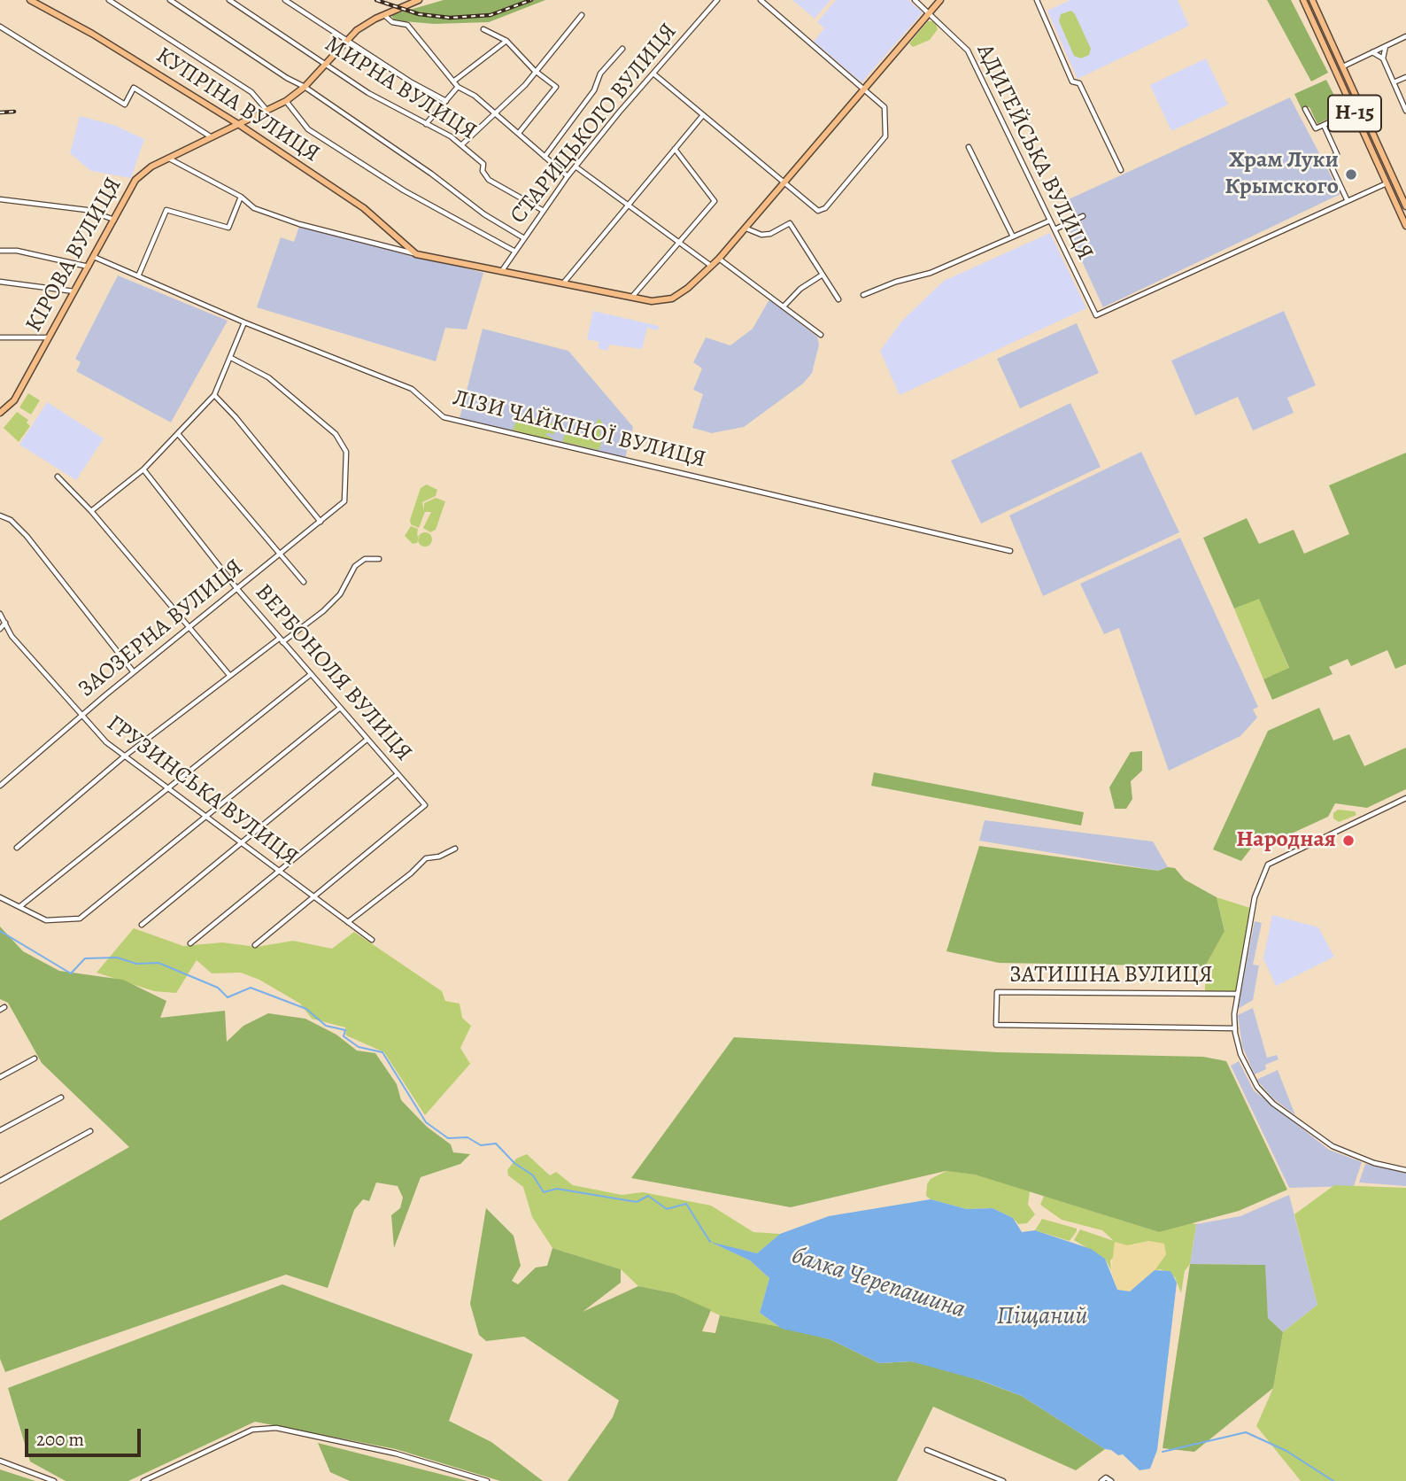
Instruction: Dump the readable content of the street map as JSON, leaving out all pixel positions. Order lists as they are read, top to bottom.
{
  "streets": {
    "main road": ["КУПРІНА ВУЛИЦЯ", "Н-15", "КІРОВА ВУЛИЦЯ"],
    "street": [
      "МИРНА ВУЛИЦЯ",
      "СТАРИЦЬКОГО ВУЛИЦЯ",
      "АДИГЕЙСЬКА ВУЛИЦЯ",
      "ЛІЗИ ЧАЙКІНОЇ ВУЛИЦЯ",
      "ЗАОЗЕРНА ВУЛИЦЯ",
      "ВЕРБОНОЛЯ ВУЛИЦЯ",
      "ГРУЗИНСЬКА ВУЛИЦЯ",
      "ЗАТИШНА ВУЛИЦЯ"
    ]
  },
  "crossings": [
    ["МИРНА ВУЛИЦЯ", "СТАРИЦЬКОГО ВУЛИЦЯ"],
    ["МИРНА ВУЛИЦЯ", "КІРОВА ВУЛИЦЯ"],
    ["КУПРІНА ВУЛИЦЯ", "СТАРИЦЬКОГО ВУЛИЦЯ"],
    ["КУПРІНА ВУЛИЦЯ", "АДИГЕЙСЬКА ВУЛИЦЯ"],
    ["КУПРІНА ВУЛИЦЯ", "КІРОВА ВУЛИЦЯ"],
    ["КІРОВА ВУЛИЦЯ", "ЛІЗИ ЧАЙКІНОЇ ВУЛИЦЯ"],
    ["ЗАОЗЕРНА ВУЛИЦЯ", "ВЕРБОНОЛЯ ВУЛИЦЯ"],
    ["ЗАОЗЕРНА ВУЛИЦЯ", "ГРУЗИНСЬКА ВУЛИЦЯ"],
    ["ВЕРБОНОЛЯ ВУЛИЦЯ", "ГРУЗИНСЬКА ВУЛИЦЯ"]
  ],
  "water": ["балка Черепашина", "Піщаний"],
  "places": ["Храм Луки Крымского", "Народная"],
  "scale_bar": "200 m"
}
